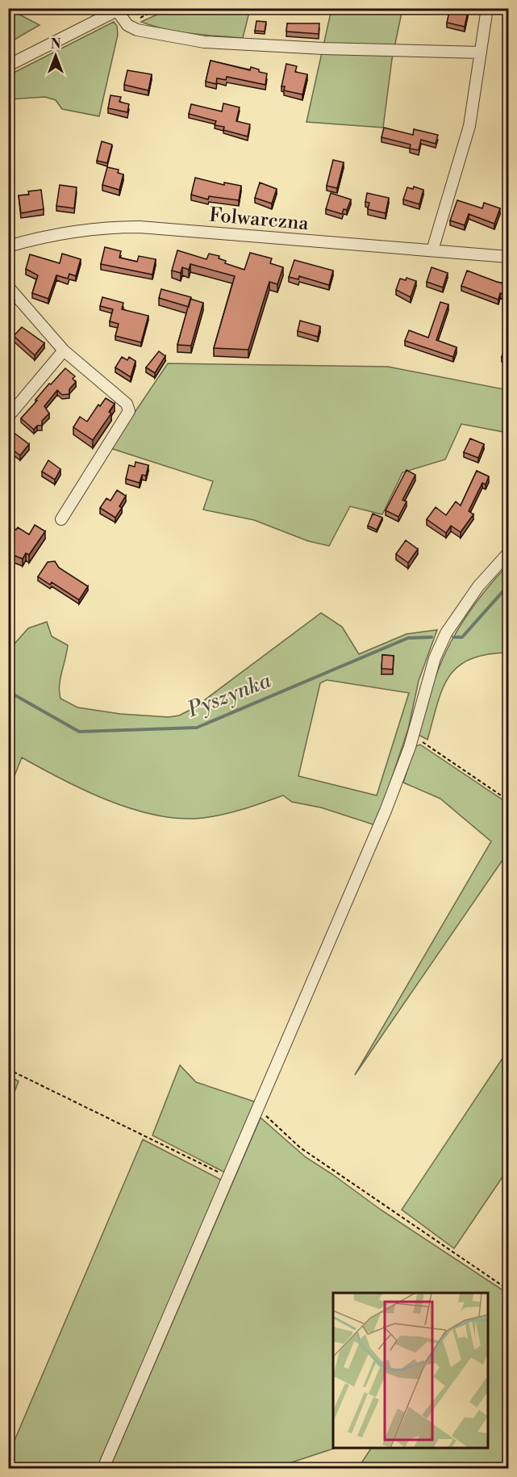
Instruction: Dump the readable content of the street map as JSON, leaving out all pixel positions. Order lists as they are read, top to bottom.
{
  "streets": {
    "street": ["Folwarczna"]
  },
  "water": ["Pyszynka"],
  "north": "top"
}
